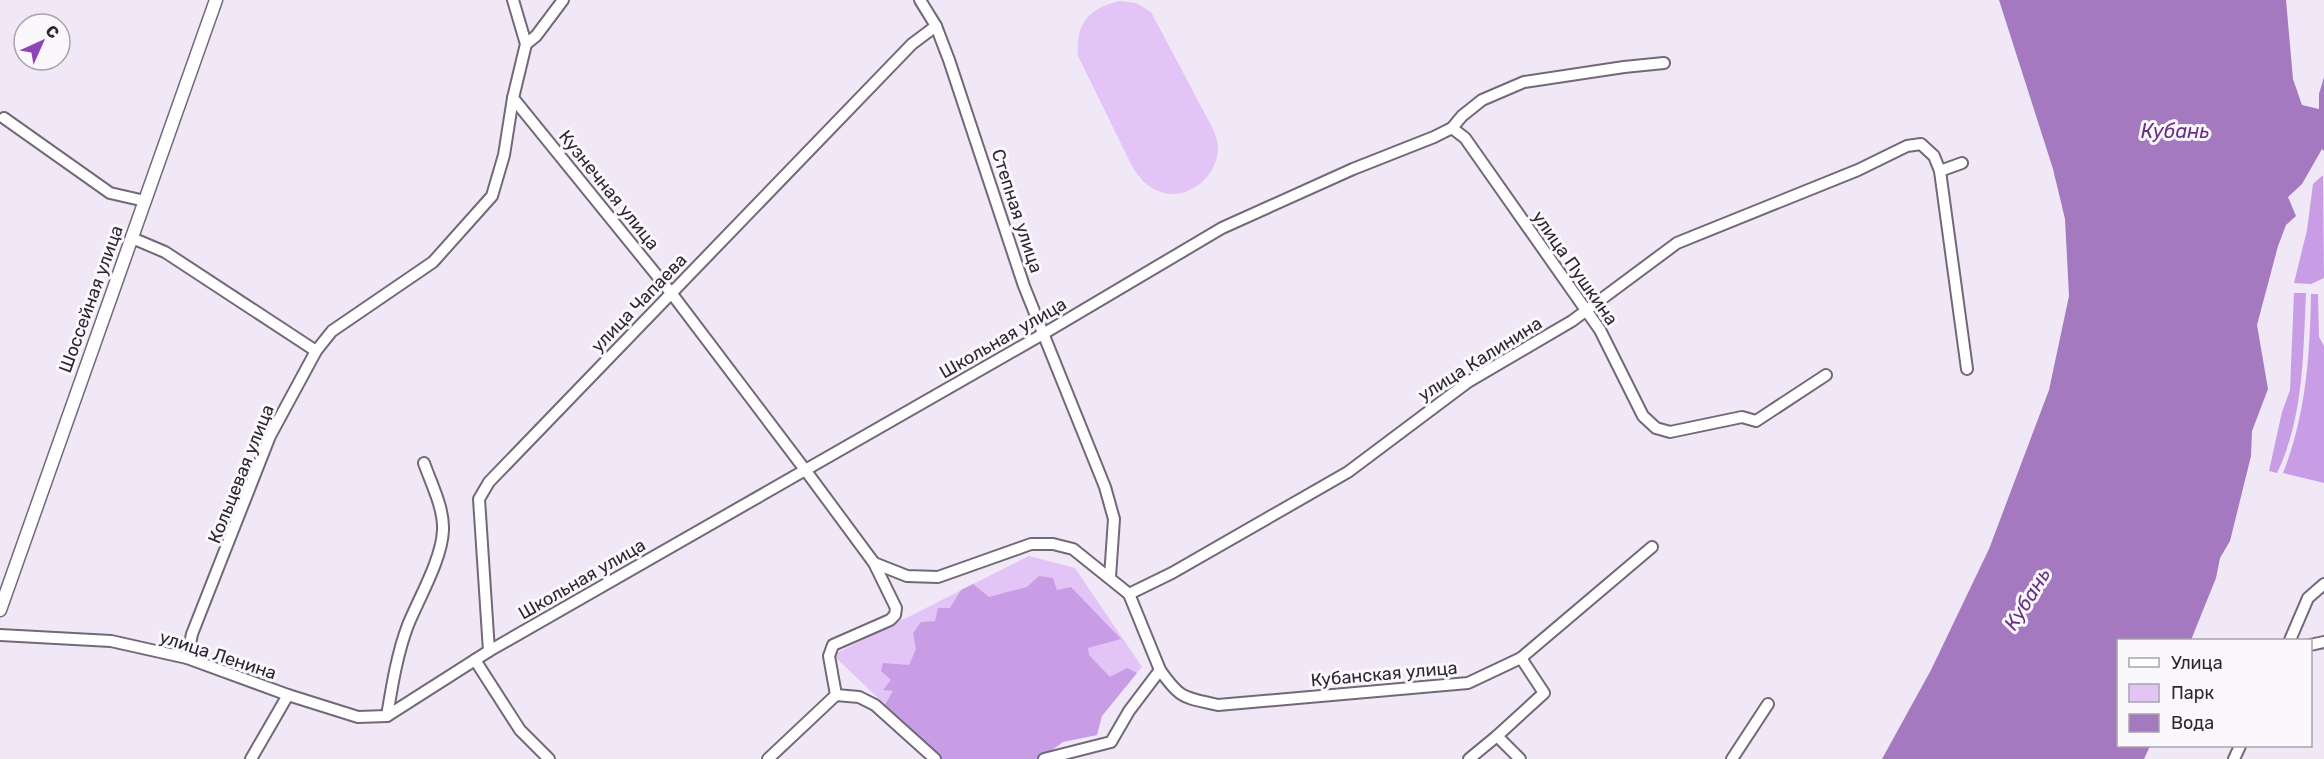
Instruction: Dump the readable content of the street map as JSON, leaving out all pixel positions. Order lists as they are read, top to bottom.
{
  "streets": {
    "street": [
      "Кузнечная улица",
      "Степная улица",
      "улица Пушкина",
      "Шоссейная улица",
      "улица Чапаева",
      "Школьная улица",
      "улица Калинина",
      "Кольцевая улица",
      "улица Ленина",
      "Кубанская улица"
    ]
  },
  "crossings": [
    ["Кузнечная улица", "улица Чапаева"],
    ["Кузнечная улица", "Школьная улица"],
    ["Кузнечная улица", "Кольцевая улица"],
    ["Степная улица", "улица Чапаева"],
    ["Степная улица", "Школьная улица"],
    ["улица Пушкина", "Школьная улица"],
    ["улица Пушкина", "улица Калинина"],
    ["улица Чапаева", "Школьная улица"],
    ["Школьная улица", "улица Ленина"],
    ["улица Калинина", "Кубанская улица"],
    ["Кольцевая улица", "улица Ленина"]
  ],
  "water": ["Кубань"],
  "legend": ["Улица", "Парк", "Вода"],
  "north": "top right"
}
